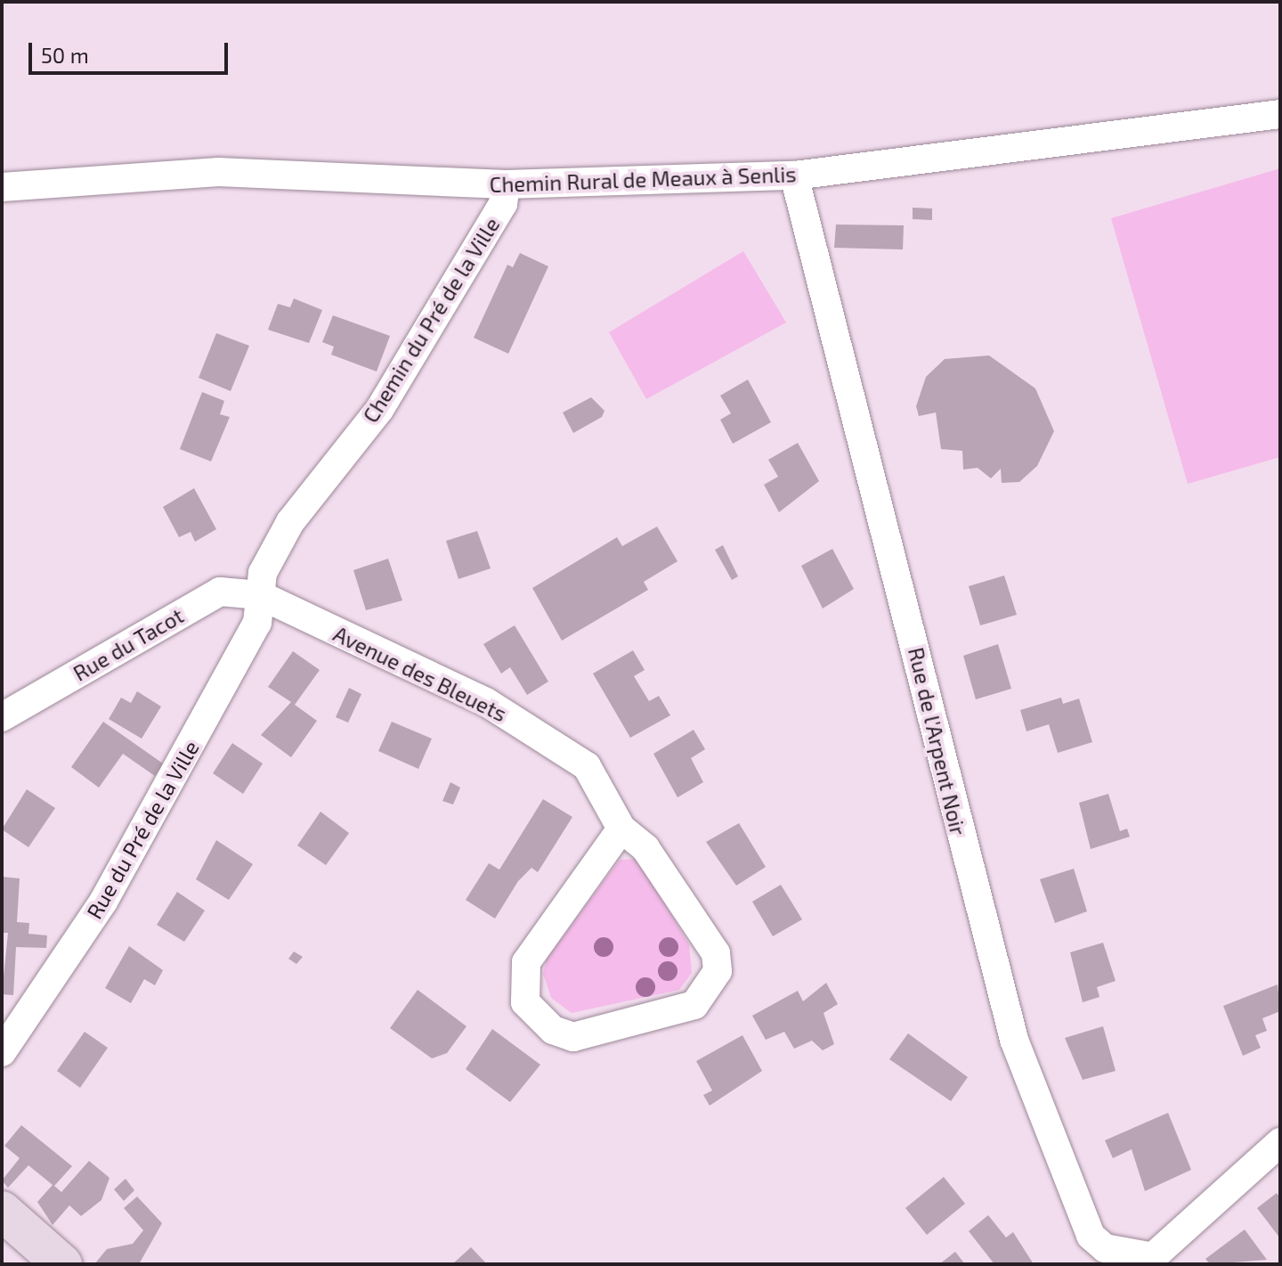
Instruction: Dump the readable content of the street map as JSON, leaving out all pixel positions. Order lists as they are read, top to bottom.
{
  "streets": {
    "street": [
      "Chemin Rural de Meaux à Senlis",
      "Chemin du Pré de la Ville",
      "Rue du Tacot",
      "Avenue des Bleuets",
      "Rue de l'Arpent Noir",
      "Rue du Pré de la Ville"
    ]
  },
  "crossings": [
    ["Chemin Rural de Meaux à Senlis", "Chemin du Pré de la Ville"],
    ["Chemin Rural de Meaux à Senlis", "Rue de l'Arpent Noir"],
    ["Chemin du Pré de la Ville", "Rue du Tacot"],
    ["Chemin du Pré de la Ville", "Avenue des Bleuets"],
    ["Chemin du Pré de la Ville", "Rue du Pré de la Ville"],
    ["Rue du Tacot", "Avenue des Bleuets"],
    ["Rue du Tacot", "Rue du Pré de la Ville"],
    ["Avenue des Bleuets", "Rue du Pré de la Ville"]
  ],
  "scale_bar": "50 m"
}
